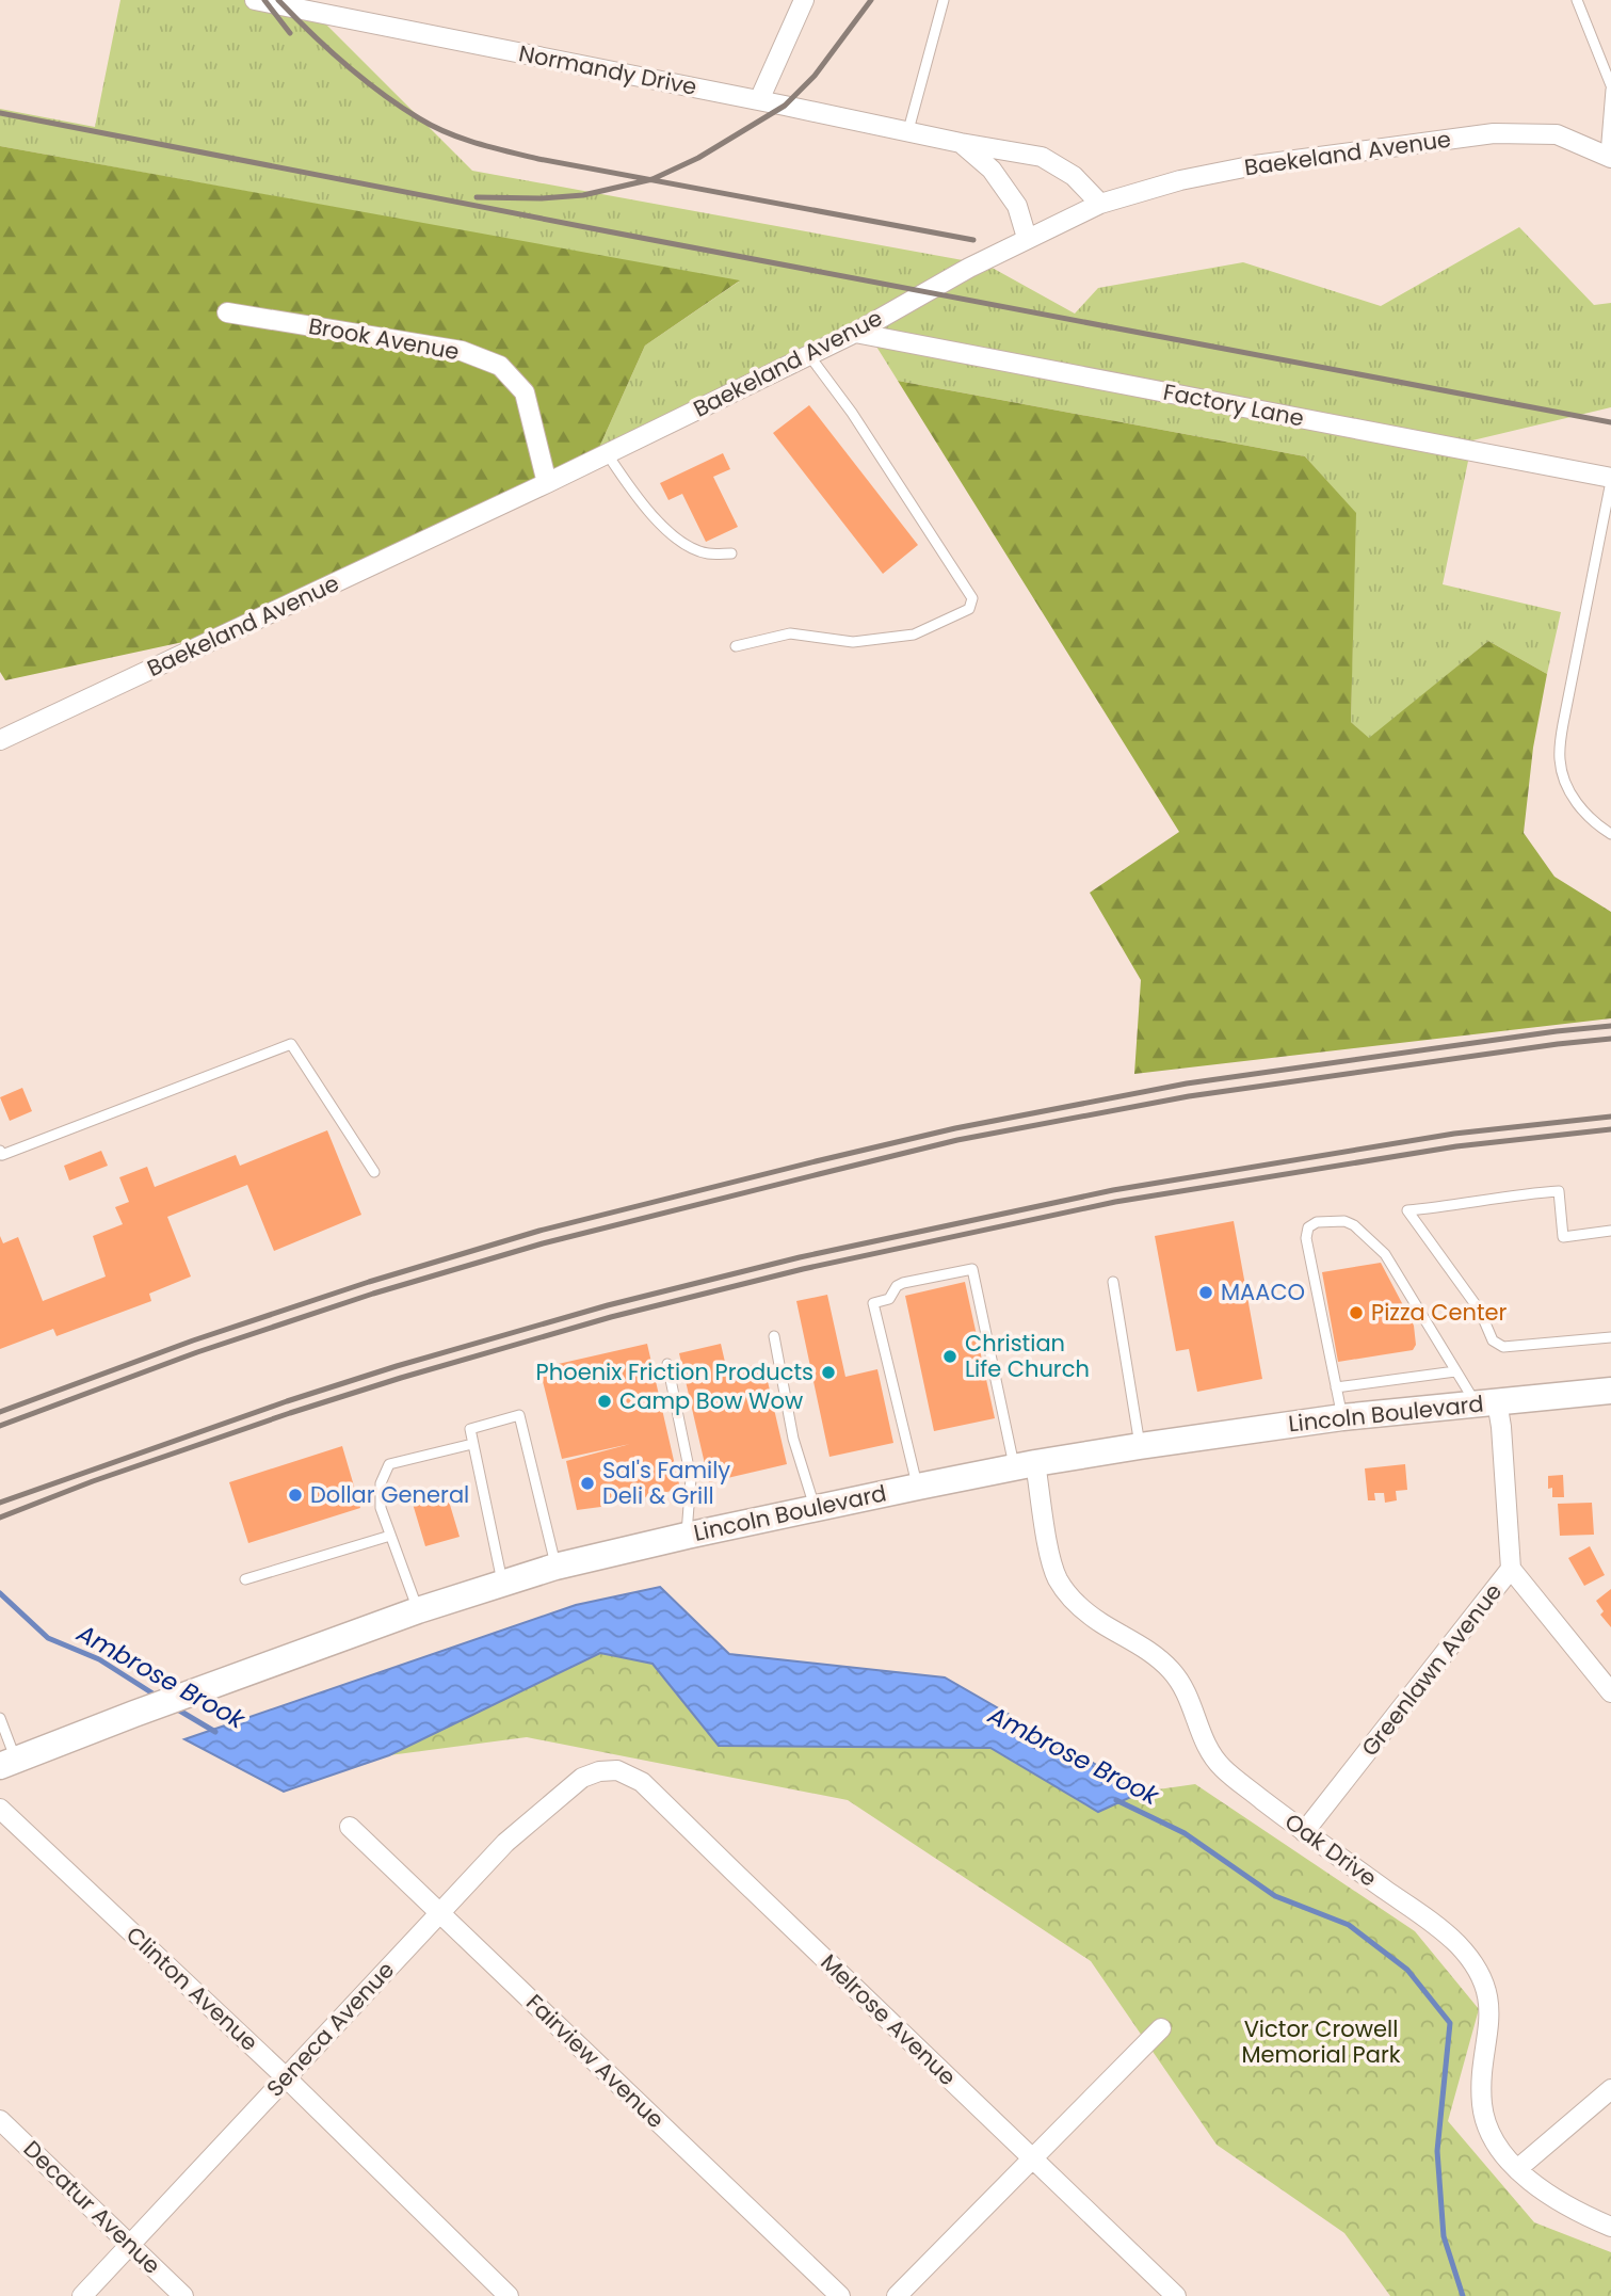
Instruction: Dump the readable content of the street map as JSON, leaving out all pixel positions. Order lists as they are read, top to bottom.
{
  "streets": {
    "main road": ["Lincoln Boulevard"],
    "street": [
      "Normandy Drive",
      "Baekeland Avenue",
      "Brook Avenue",
      "Factory Lane",
      "Greenlawn Avenue",
      "Oak Drive",
      "Clinton Avenue",
      "Melrose Avenue",
      "Seneca Avenue",
      "Fairview Avenue",
      "Decatur Avenue"
    ]
  },
  "crossings": [
    ["Normandy Drive", "Baekeland Avenue"],
    ["Baekeland Avenue", "Brook Avenue"],
    ["Baekeland Avenue", "Factory Lane"],
    ["Lincoln Boulevard", "Greenlawn Avenue"],
    ["Lincoln Boulevard", "Oak Drive"],
    ["Greenlawn Avenue", "Oak Drive"],
    ["Clinton Avenue", "Seneca Avenue"],
    ["Melrose Avenue", "Seneca Avenue"],
    ["Seneca Avenue", "Fairview Avenue"],
    ["Seneca Avenue", "Decatur Avenue"]
  ],
  "water": ["Ambrose Brook"],
  "parks": ["Victor Crowell Memorial Park"],
  "places": [
    "MAACO",
    "Pizza Center",
    "Christian Life Church",
    "Phoenix Friction Products",
    "Camp Bow Wow",
    "Sal's Family Deli & Grill",
    "Dollar General"
  ]
}
